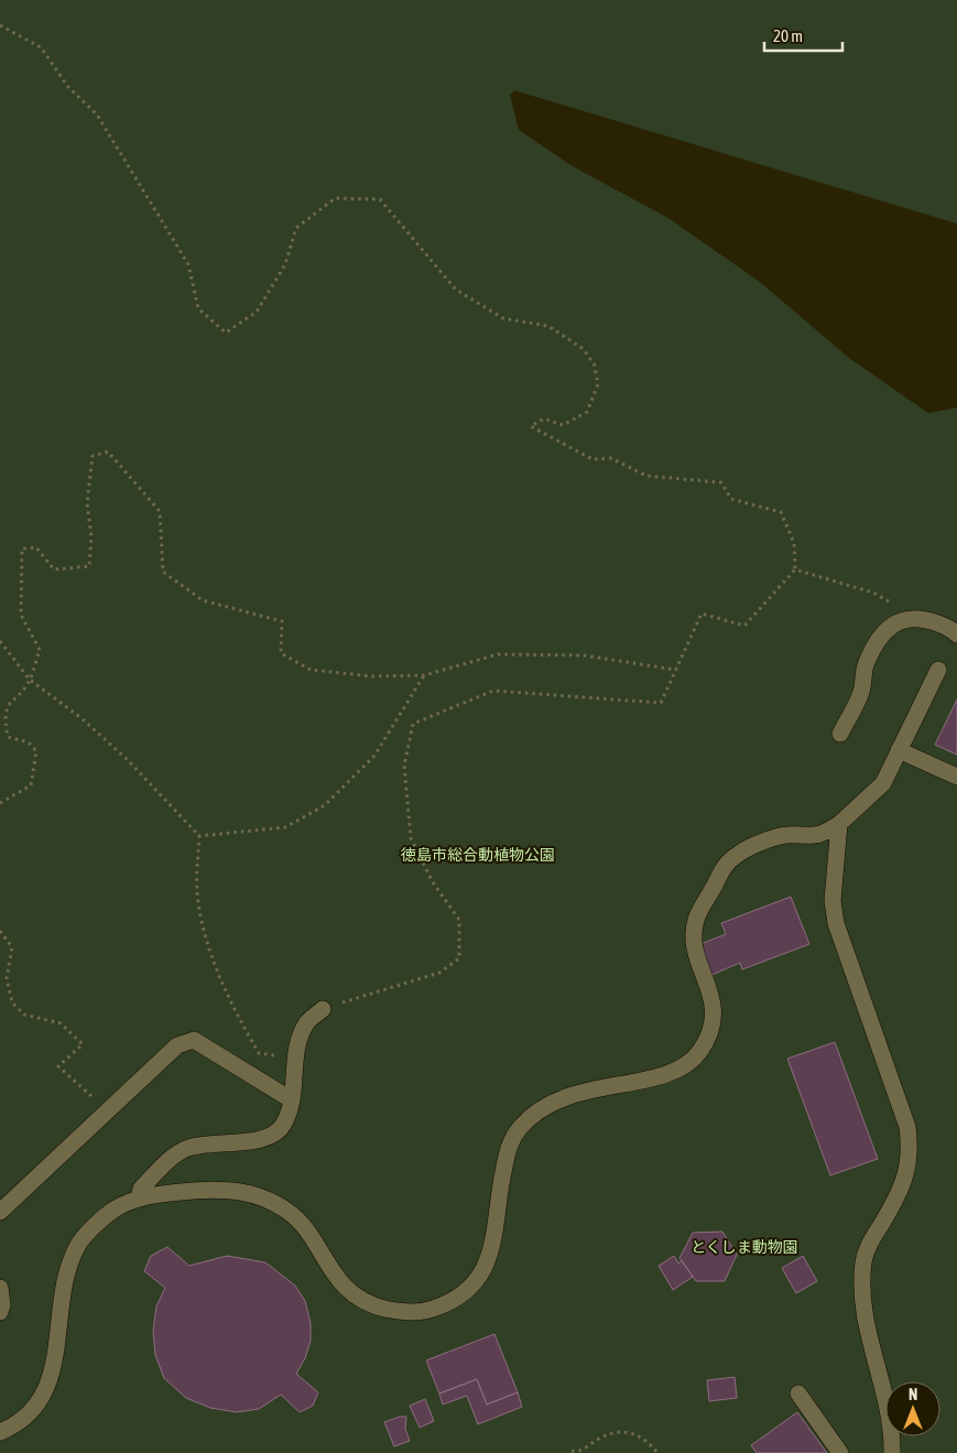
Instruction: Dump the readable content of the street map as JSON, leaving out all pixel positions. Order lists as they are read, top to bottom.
{
  "parks": ["徳島市総合動植物公園", "とくしま動物園"],
  "scale_bar": "20 m",
  "north": "top"
}
